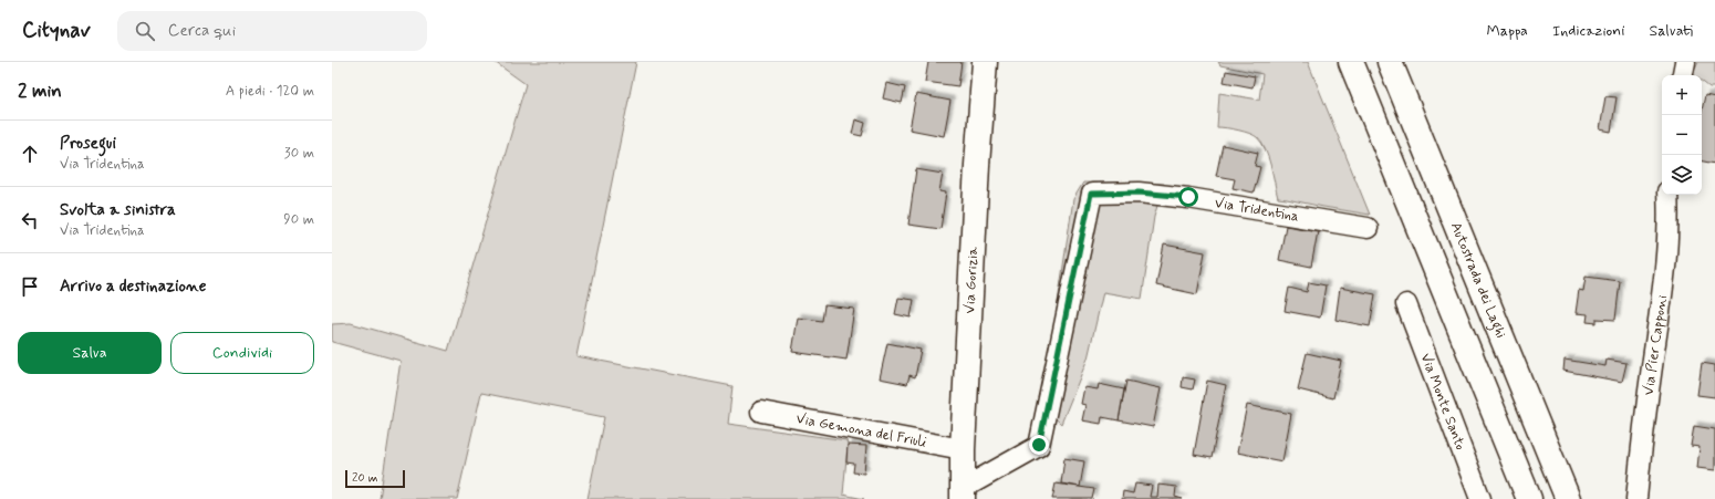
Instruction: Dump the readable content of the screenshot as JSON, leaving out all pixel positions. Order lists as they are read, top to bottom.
{
  "streets": {
    "main road": ["Via Gorizia", "Autostrada dei Laghi"],
    "street": [
      "Via Tridentina",
      "Via Pier Capponi",
      "Via Monte Santo",
      "Via Gemona del Friuli"
    ]
  },
  "crossings": [
    ["Via Tridentina", "Via Gorizia"],
    ["Via Gorizia", "Via Gemona del Friuli"]
  ],
  "scale_bar": "20 m",
  "page": {
    "header": "Citynav",
    "search": "Cerca qui",
    "nav": ["Mappa", "Indicazioni", "Salvati"],
    "heading": ["2 min", "A piedi · 120 m"],
    "map_buttons": ["+", "−"],
    "list": [
      ["Prosegui", "Via Tridentina", "30 m"],
      ["Svolta a sinistra", "Via Tridentina", "90 m"],
      "Arrivo a destinazione"
    ],
    "buttons": ["Salva", "Condividi"],
    "scale": "20 m"
  }
}
